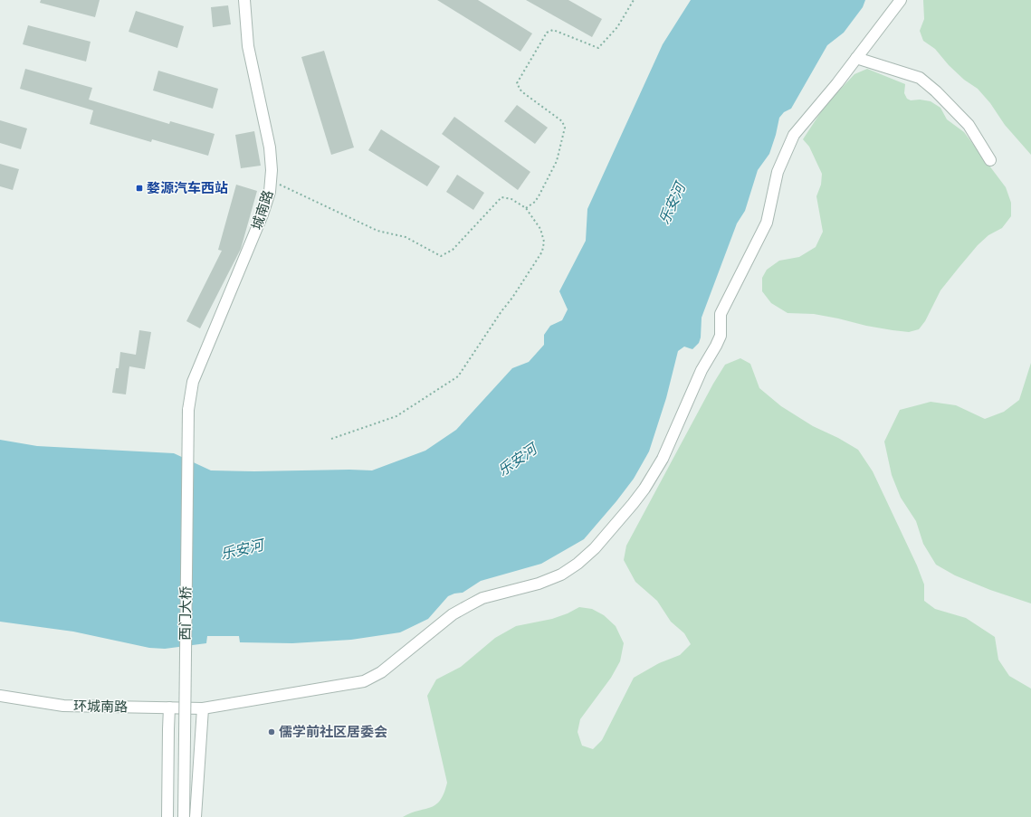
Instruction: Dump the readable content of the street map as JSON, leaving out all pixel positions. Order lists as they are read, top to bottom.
{
  "streets": {
    "street": ["城南路", "西门大桥", "环城南路"]
  },
  "crossings": [
    ["城南路", "西门大桥"]
  ],
  "water": ["乐安河"],
  "places": {
    "transit": ["婺源汽车西站"],
    "other": ["儒学前社区居委会"]
  }
}
